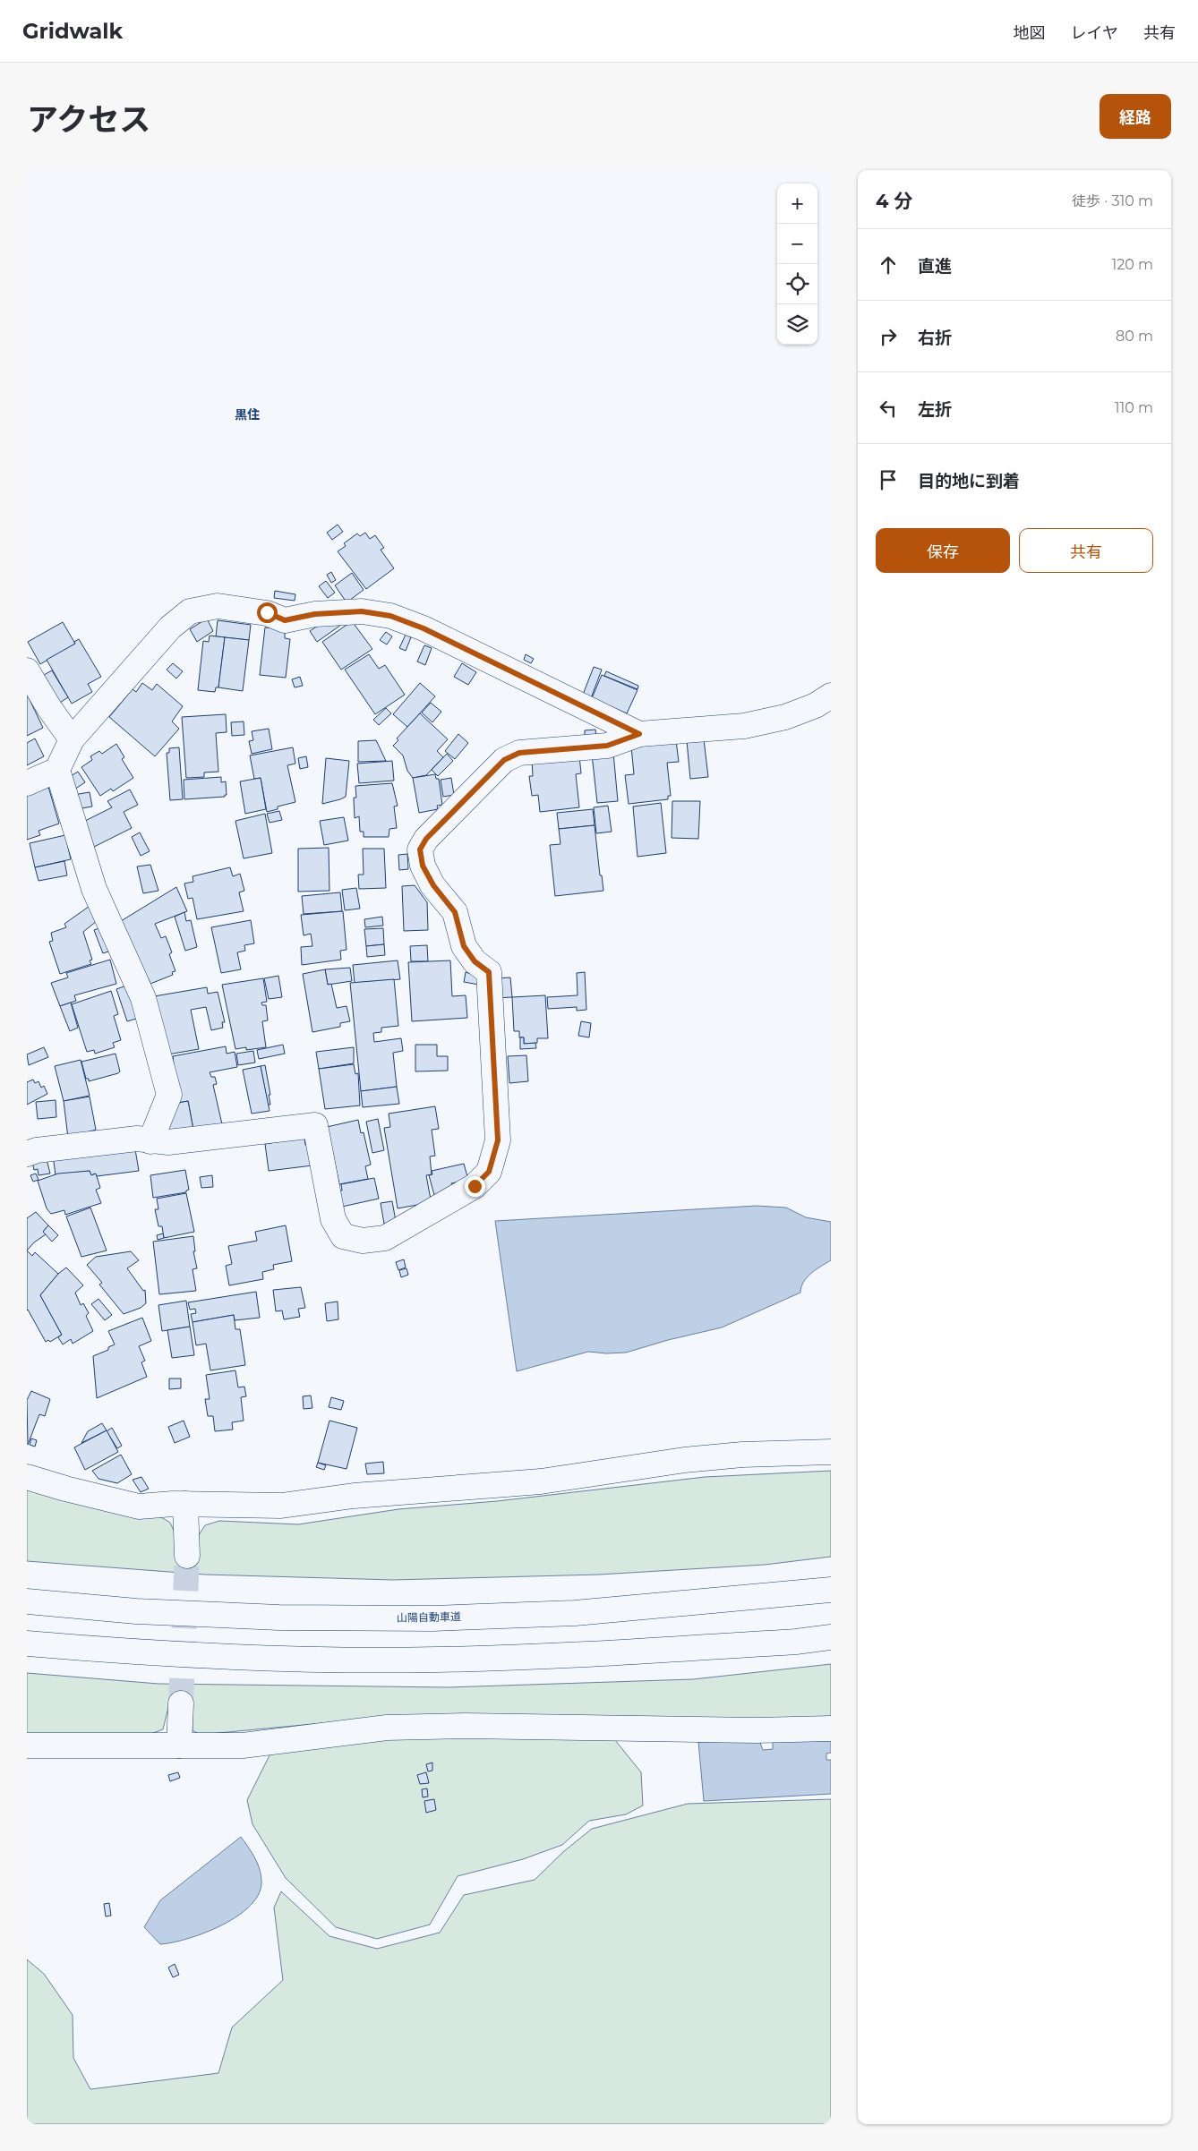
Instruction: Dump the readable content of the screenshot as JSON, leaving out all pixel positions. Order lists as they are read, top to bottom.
{
  "streets": {
    "main road": ["山陽自動車道"]
  },
  "districts": ["黒住"],
  "page": {
    "header": "Gridwalk",
    "nav": ["地図", "レイヤ", "共有"],
    "title": "アクセス",
    "buttons": [
      "経路",
      ["保存", "共有"]
    ],
    "heading": ["4 分", "徒歩 · 310 m"],
    "map_buttons": ["+", "−"],
    "list": [
      ["直進", "120 m"],
      ["右折", "80 m"],
      ["左折", "110 m"],
      "目的地に到着"
    ]
  }
}
